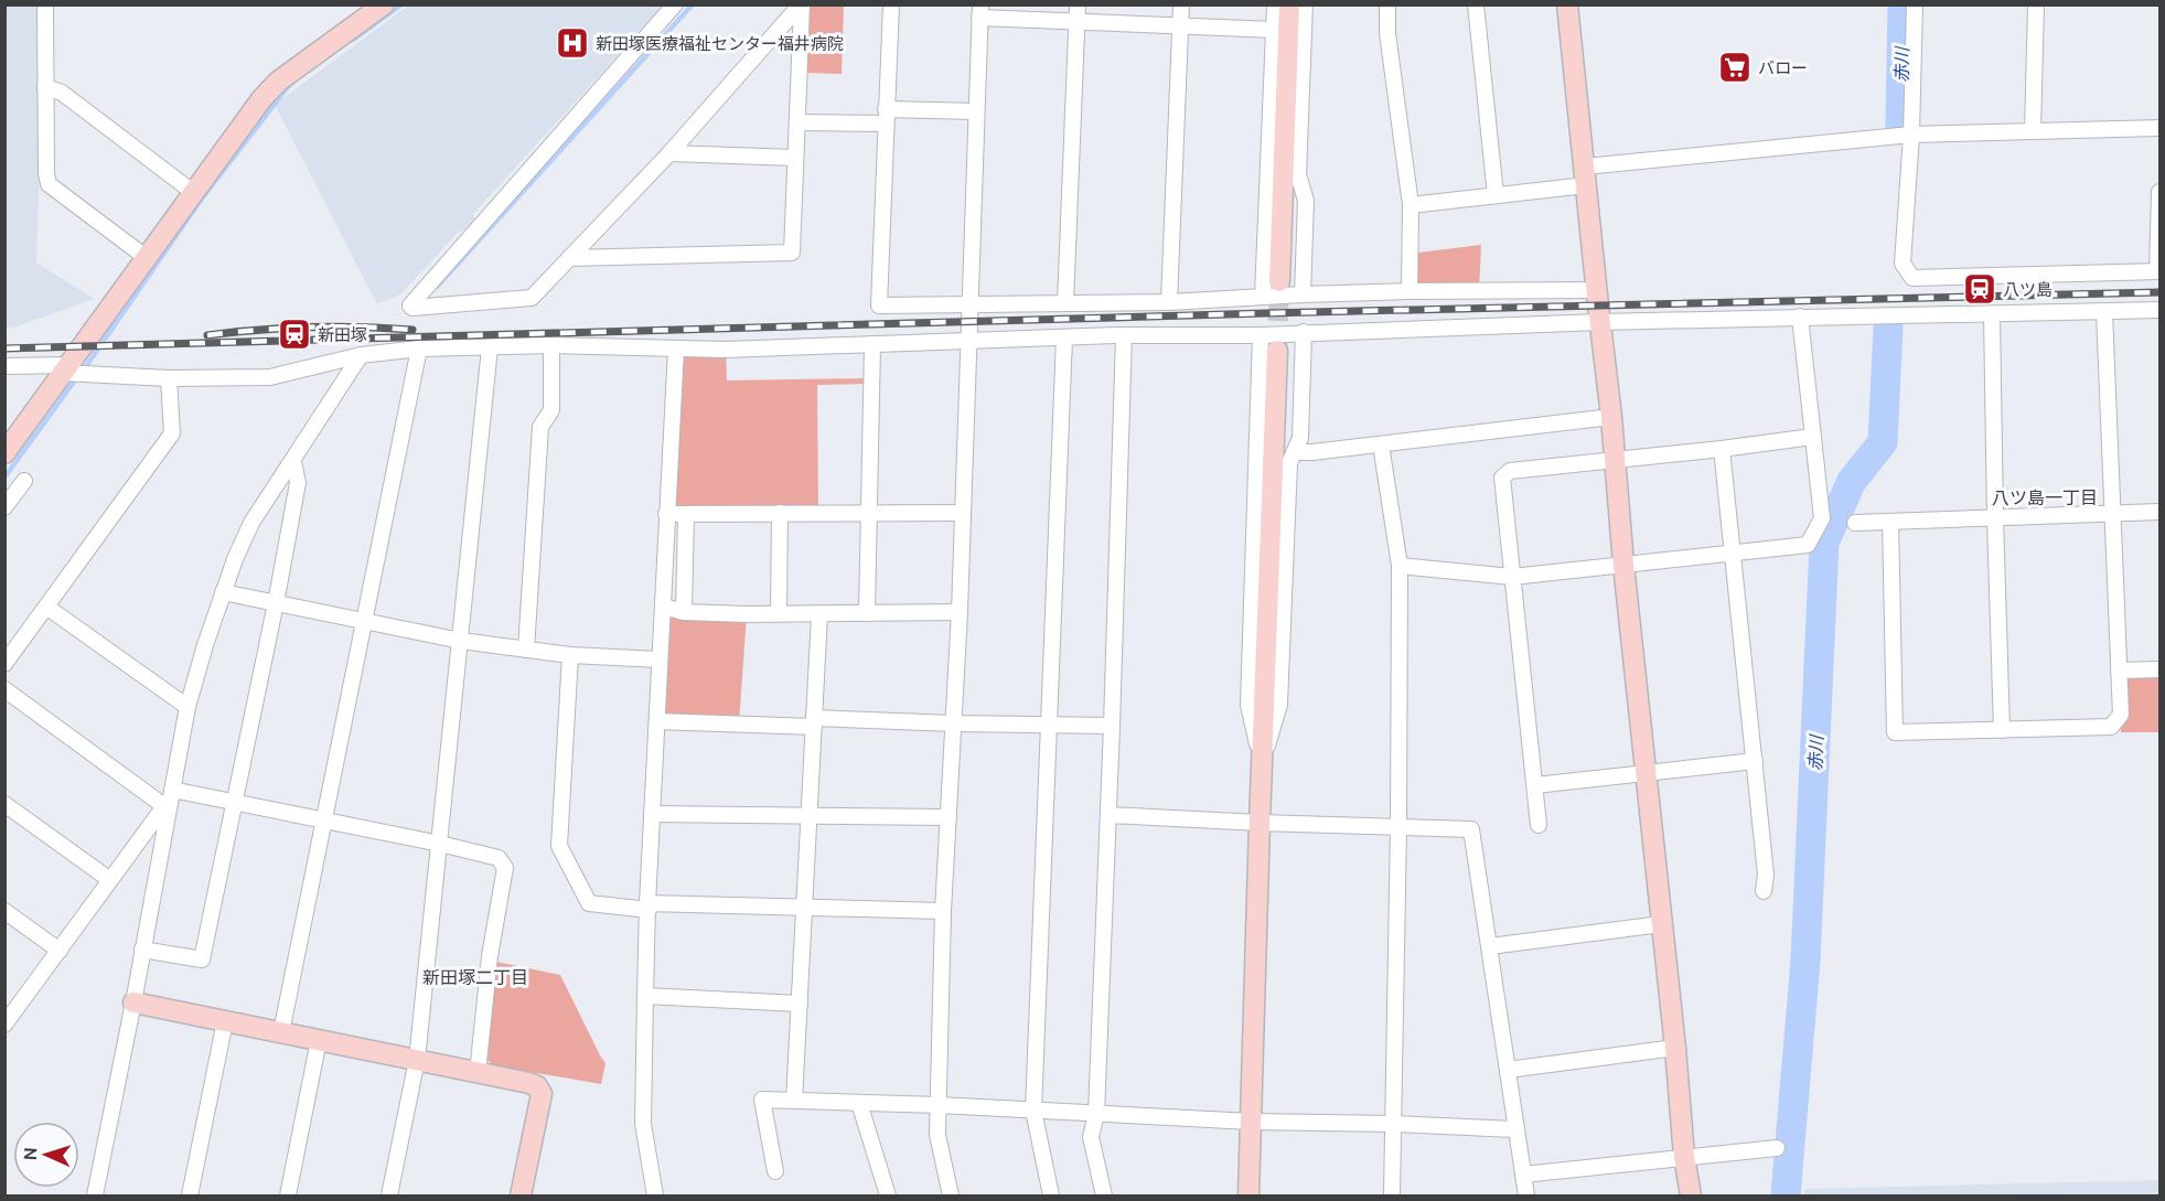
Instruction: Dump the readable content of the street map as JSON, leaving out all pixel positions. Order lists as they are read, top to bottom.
{
  "districts": ["八ツ島一丁目", "新田塚二丁目"],
  "water": ["赤川"],
  "places": {
    "hospital": ["新田塚医療福祉センター福井病院"],
    "supermarket": ["バロー"],
    "station": ["八ツ島", "新田塚"]
  },
  "north": "left"
}
